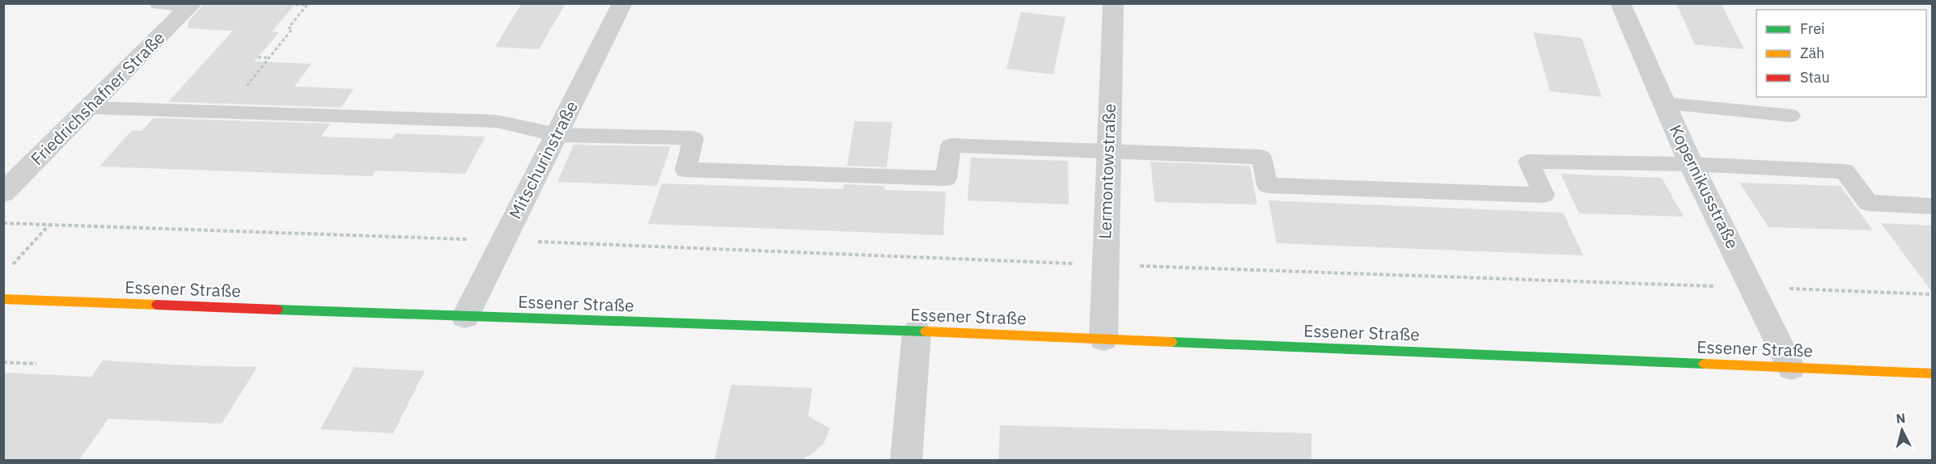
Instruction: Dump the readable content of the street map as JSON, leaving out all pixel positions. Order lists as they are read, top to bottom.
{
  "streets": {
    "main road": ["Essener Straße"],
    "street": [
      "Friedrichshafner Straße",
      "Mitschurinstraße",
      "Lermontowstraße",
      "Kopernikusstraße"
    ]
  },
  "crossings": [
    ["Mitschurinstraße", "Essener Straße"],
    ["Lermontowstraße", "Essener Straße"],
    ["Kopernikusstraße", "Essener Straße"]
  ],
  "legend": ["Frei", "Zäh", "Stau"],
  "north": "top"
}
